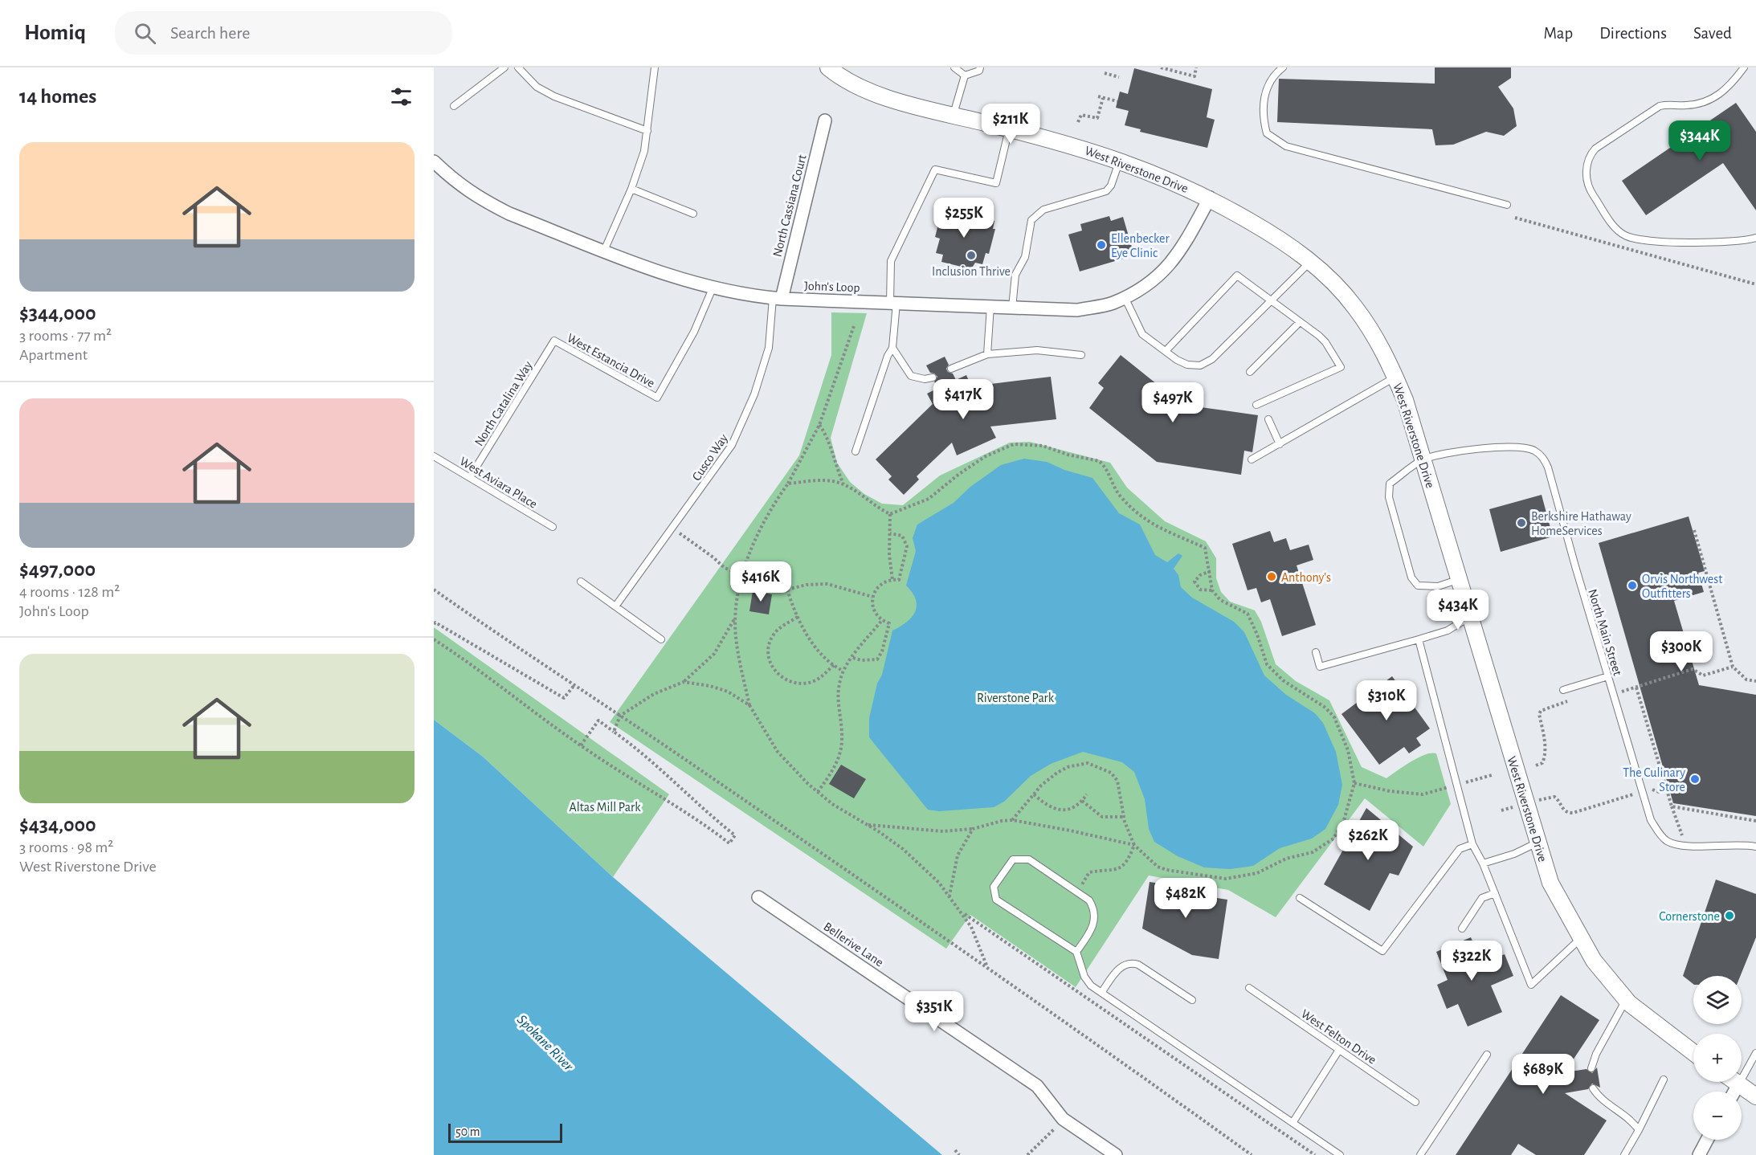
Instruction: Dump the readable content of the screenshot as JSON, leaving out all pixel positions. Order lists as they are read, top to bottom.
{
  "streets": {
    "street": [
      "West Riverstone Drive",
      "North Cassiana Court",
      "John's Loop",
      "Bellerive Lane"
    ],
    "lane": [
      "West Estancia Drive",
      "North Catalina Way",
      "Cusco Way",
      "West Aviara Place",
      "North Main Street",
      "West Felton Drive"
    ]
  },
  "crossings": [
    ["West Riverstone Drive", "John's Loop"],
    ["West Riverstone Drive", "North Main Street"],
    ["North Cassiana Court", "John's Loop"],
    ["North Cassiana Court", "Cusco Way"],
    ["John's Loop", "West Estancia Drive"],
    ["John's Loop", "Cusco Way"],
    ["West Estancia Drive", "North Catalina Way"],
    ["North Catalina Way", "West Aviara Place"]
  ],
  "water": ["Spokane River"],
  "parks": ["Riverstone Park", "Altas Mill Park"],
  "places": [
    "Ellenbecker Eye Clinic",
    "Inclusion Thrive",
    "Berkshire Hathaway HomeServices",
    "Anthony's",
    "Orvis Northwest Outfitters",
    "The Culinary Store",
    "Cornerstone"
  ],
  "scale_bar": "50 m",
  "page": {
    "header": "Homiq",
    "search": "Search here",
    "nav": ["Map", "Directions", "Saved"],
    "heading": "14 homes",
    "price": [
      "$211K",
      "$344K",
      "$255K",
      "$417K",
      "$497K",
      "$416K",
      "$434K",
      "$300K",
      "$310K",
      "$262K",
      "$482K",
      "$322K",
      "$351K",
      "$689K"
    ],
    "list": [
      {
        "name": "$344,000",
        "note": "3 rooms · 77 m² · Apartment"
      },
      {
        "name": "$497,000",
        "note": "4 rooms · 128 m² · John's Loop"
      },
      {
        "name": "$434,000",
        "note": "3 rooms · 98 m² · West Riverstone Drive"
      }
    ],
    "map_buttons": ["+", "−"],
    "scale": "50 m"
  }
}
